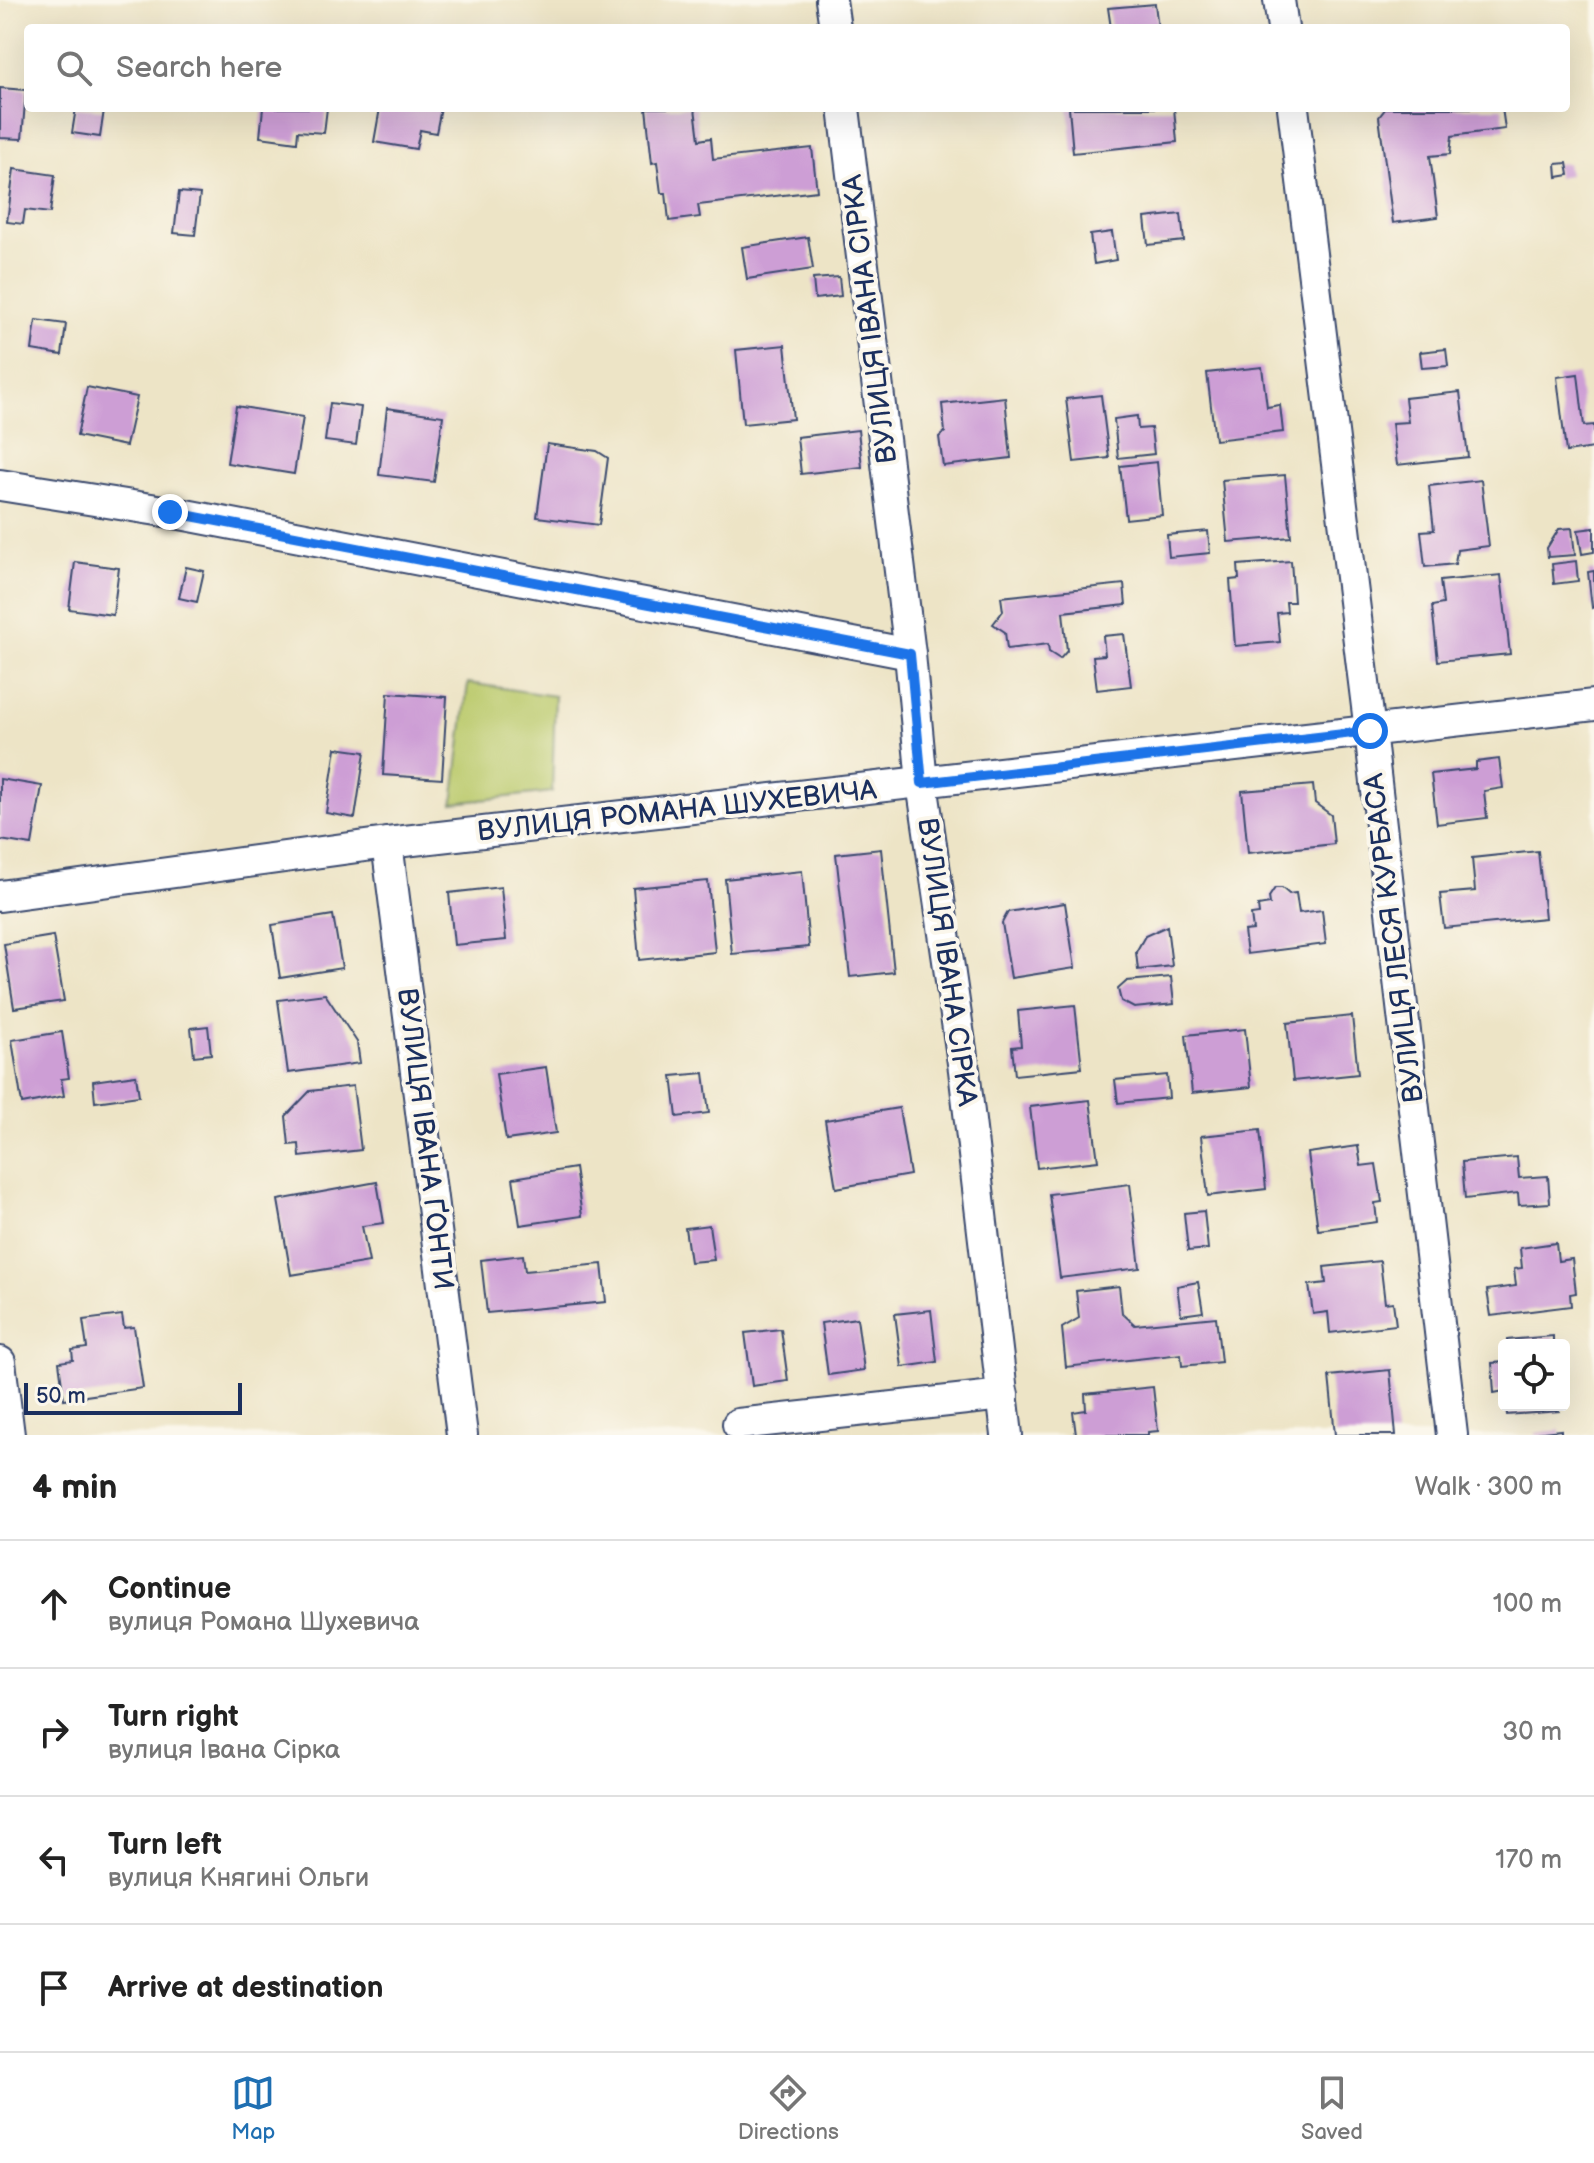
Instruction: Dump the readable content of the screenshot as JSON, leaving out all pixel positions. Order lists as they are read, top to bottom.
{
  "streets": {
    "street": [
      "ВУЛИЦЯ ІВАНА СІРКА",
      "ВУЛИЦЯ РОМАНА ШУХЕВИЧА",
      "ВУЛИЦЯ ЛЕСЯ КУРБАСА",
      "ВУЛИЦЯ ІВАНА ҐОНТИ"
    ]
  },
  "crossings": [
    ["ВУЛИЦЯ ІВАНА СІРКА", "ВУЛИЦЯ РОМАНА ШУХЕВИЧА"],
    ["ВУЛИЦЯ РОМАНА ШУХЕВИЧА", "ВУЛИЦЯ ЛЕСЯ КУРБАСА"],
    ["ВУЛИЦЯ РОМАНА ШУХЕВИЧА", "ВУЛИЦЯ ІВАНА ҐОНТИ"]
  ],
  "scale_bar": "50 m",
  "page": {
    "search": "Search here",
    "scale": "50 m",
    "heading": ["4 min", "Walk · 300 m"],
    "list": [
      ["Continue", "вулиця Романа Шухевича", "100 m"],
      ["Turn right", "вулиця Івана Сірка", "30 m"],
      ["Turn left", "вулиця Княгині Ольги", "170 m"],
      "Arrive at destination"
    ],
    "nav": ["Map", "Directions", "Saved"]
  }
}
